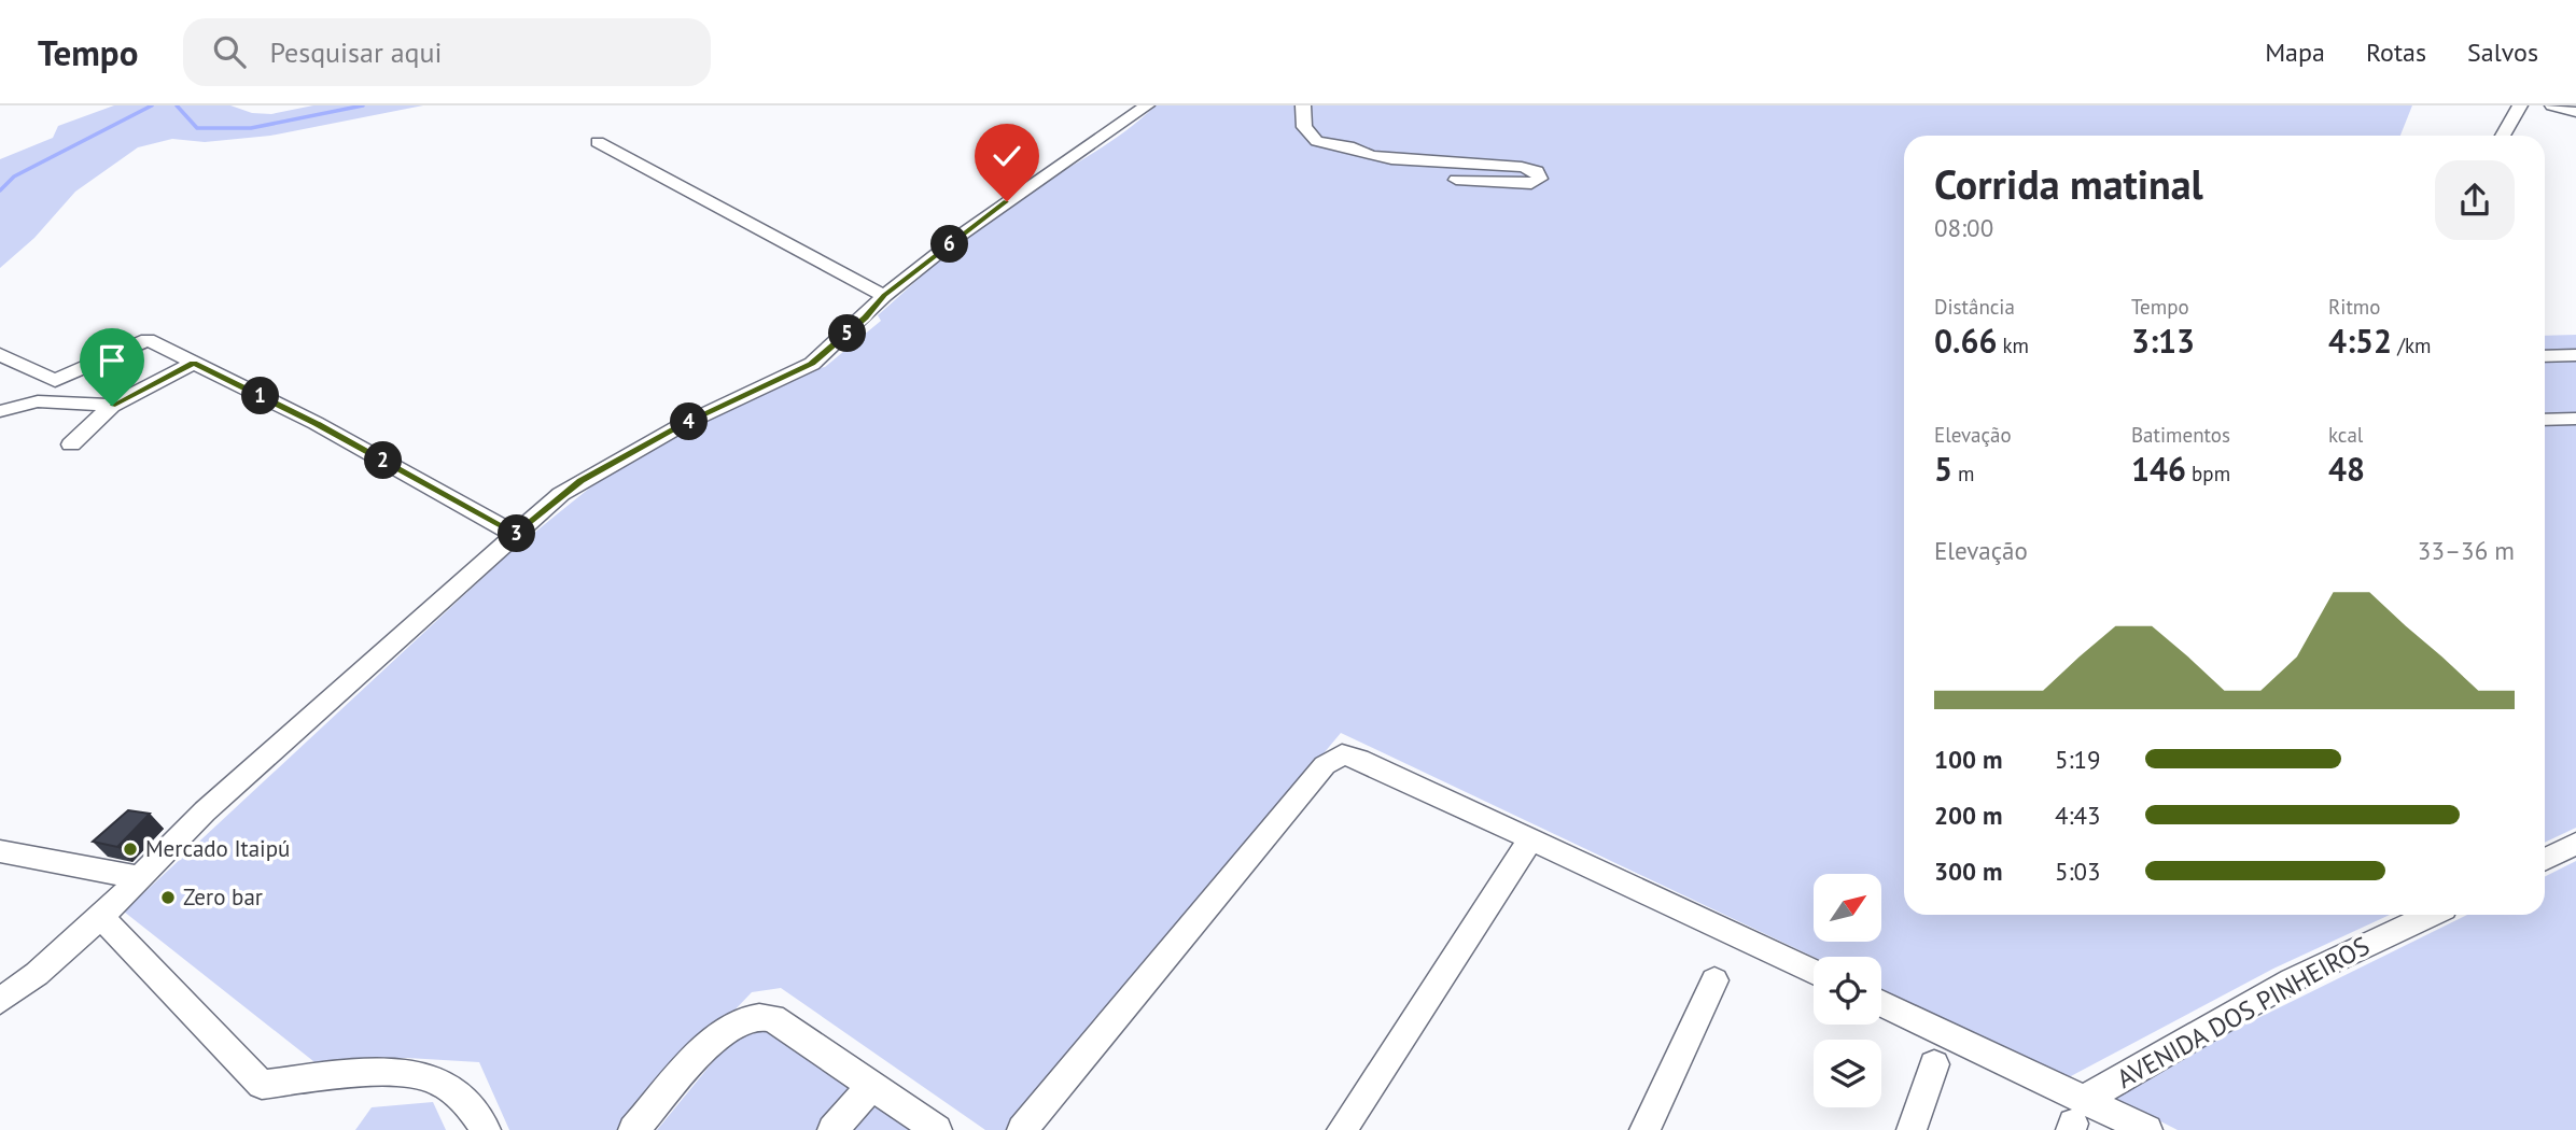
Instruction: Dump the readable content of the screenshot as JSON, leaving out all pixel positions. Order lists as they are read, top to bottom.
{
  "streets": {
    "street": ["AVENIDA DOS PINHEIROS"]
  },
  "places": ["Mercado Itaipú", "Zero bar"],
  "north": "top right",
  "page": {
    "header": "Tempo",
    "search": "Pesquisar aqui",
    "nav": ["Mapa", "Rotas", "Salvos"],
    "heading": ["Corrida matinal", "08:00"],
    "pins": [
      "6",
      "5",
      "1",
      "4",
      "2",
      "3"
    ],
    "stats": [
      ["Distância", "0.66 km"],
      ["Tempo", "3:13"],
      ["Ritmo", "4:52 /km"],
      ["Elevação", "5 m"],
      ["Batimentos", "146 bpm"],
      ["kcal", "48"]
    ],
    "chart": ["Elevação", "33–36 m"],
    "list": [
      {
        "name": "100 m",
        "note": "5:19"
      },
      {
        "name": "200 m",
        "note": "4:43"
      },
      {
        "name": "300 m",
        "note": "5:03"
      }
    ]
  }
}
